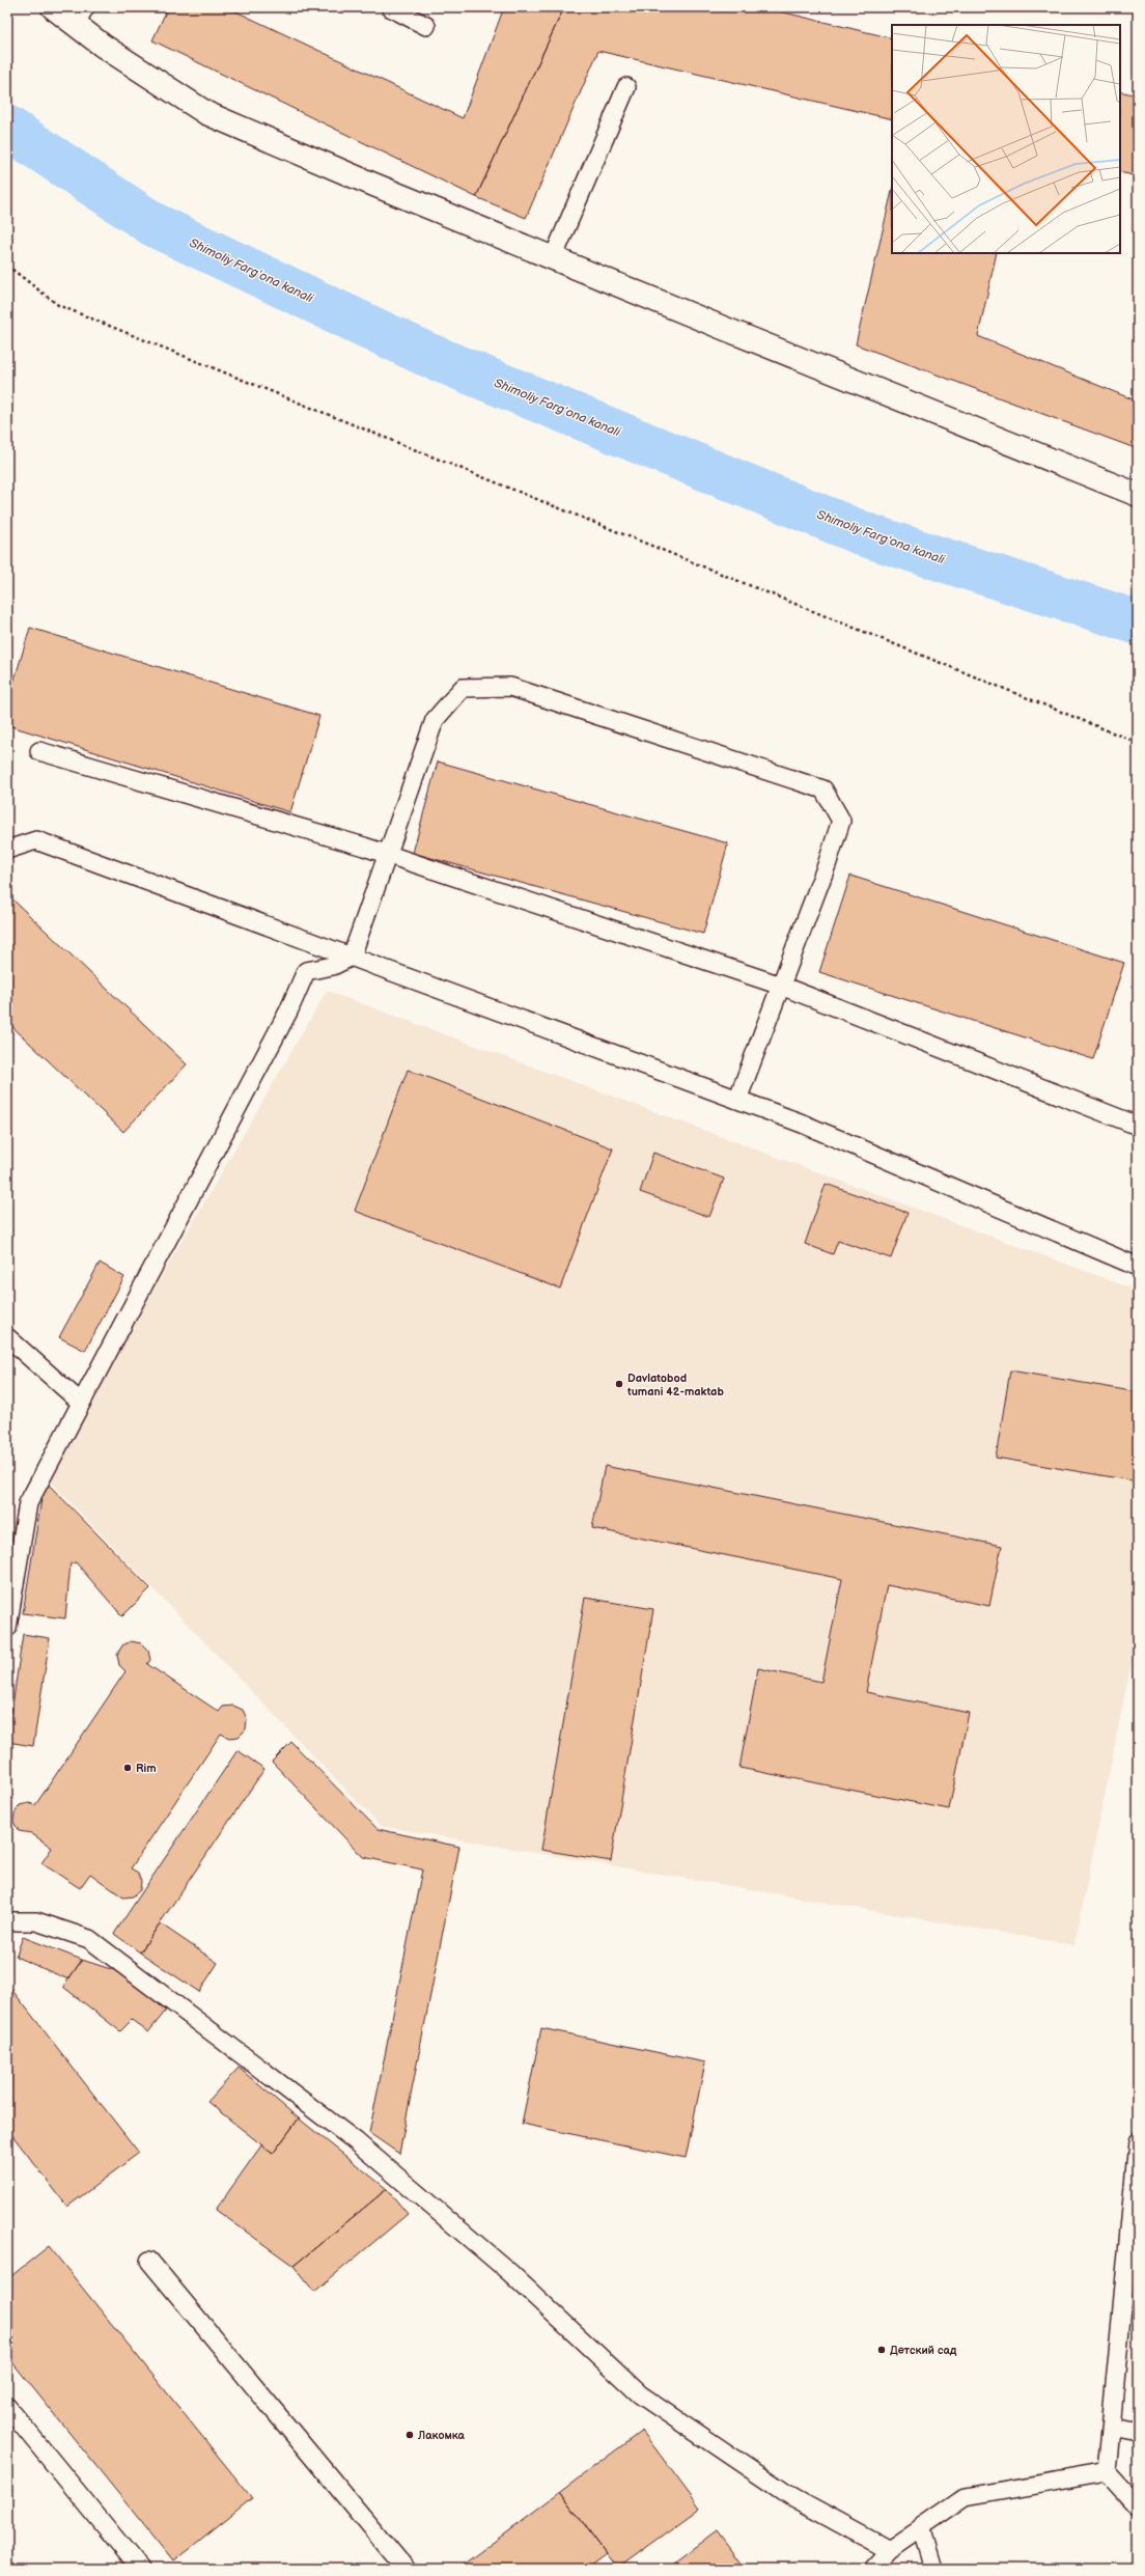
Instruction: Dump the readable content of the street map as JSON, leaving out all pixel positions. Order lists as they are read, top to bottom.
{
  "water": ["Shimoliy Fargʻona kanali"],
  "places": [
    "Davlatobod tumani 42-maktab",
    "Rim",
    "Детский сад",
    "Лакомка"
  ]
}
